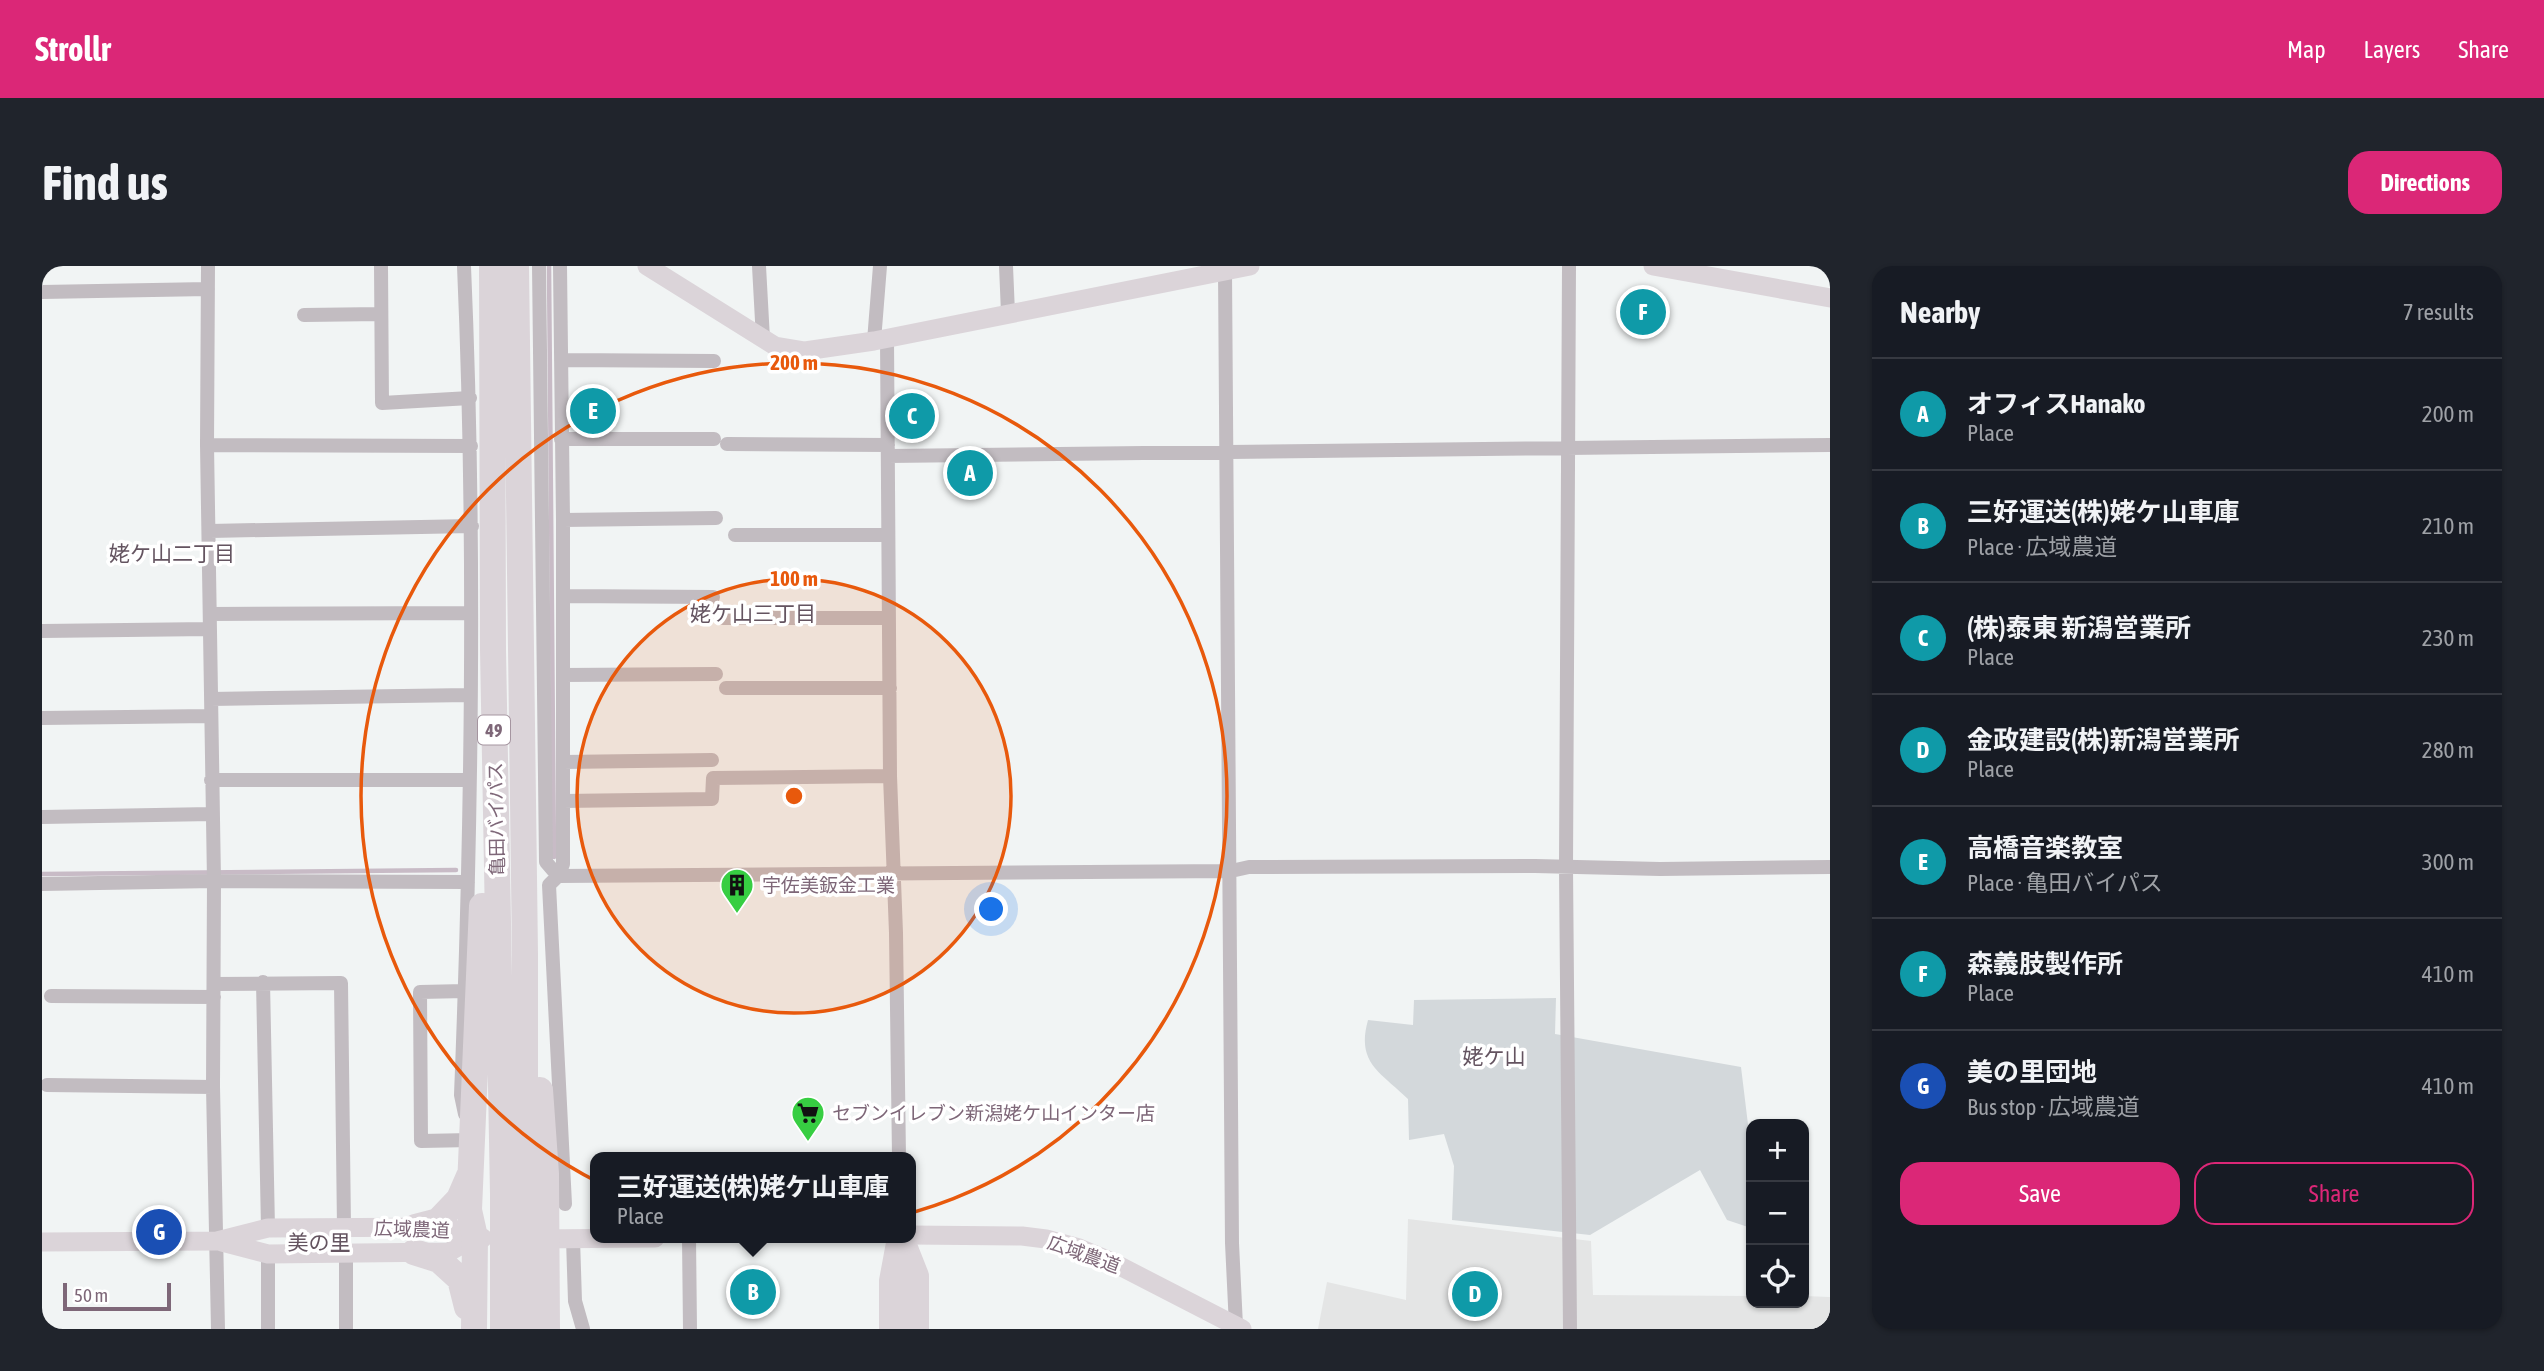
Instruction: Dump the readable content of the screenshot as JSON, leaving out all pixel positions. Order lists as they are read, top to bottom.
{
  "streets": {
    "highway": ["49", "亀田バイパス"],
    "street": ["広域農道"]
  },
  "districts": [
    "姥ケ山二丁目",
    "姥ケ山三丁目",
    "姥ケ山",
    "美の里"
  ],
  "places": {
    "building": ["宇佐美鈑金工業"],
    "supermarket": ["セブンイレブン新潟姥ケ山インター店"]
  },
  "scale_bar": "50 m",
  "page": {
    "header": "Strollr",
    "nav": ["Map", "Layers", "Share"],
    "buttons": [
      "Directions",
      ["Save", "Share"]
    ],
    "title": "Find us",
    "heading": ["Nearby", "7 results"],
    "pins": [
      "F",
      "E",
      "C",
      "A",
      "G",
      "B",
      "D"
    ],
    "list": [
      {
        "mark": "A",
        "name": "オフィスHanako",
        "note": "Place",
        "value": "200 m"
      },
      {
        "mark": "B",
        "name": "三好運送(株)姥ケ山車庫",
        "note": "Place · 広域農道",
        "value": "210 m"
      },
      {
        "mark": "C",
        "name": "(株)泰東 新潟営業所",
        "note": "Place",
        "value": "230 m"
      },
      {
        "mark": "D",
        "name": "金政建設(株)新潟営業所",
        "note": "Place",
        "value": "280 m"
      },
      {
        "mark": "E",
        "name": "高橋音楽教室",
        "note": "Place · 亀田バイパス",
        "value": "300 m"
      },
      {
        "mark": "F",
        "name": "森義肢製作所",
        "note": "Place",
        "value": "410 m"
      },
      {
        "mark": "G",
        "name": "美の里団地",
        "note": "Bus stop · 広域農道",
        "value": "410 m"
      }
    ],
    "map_buttons": ["+", "−"],
    "popup": ["三好運送(株)姥ケ山車庫", "Place"],
    "scale": "50 m"
  },
  "rings": ["200 m", "100 m"]
}
